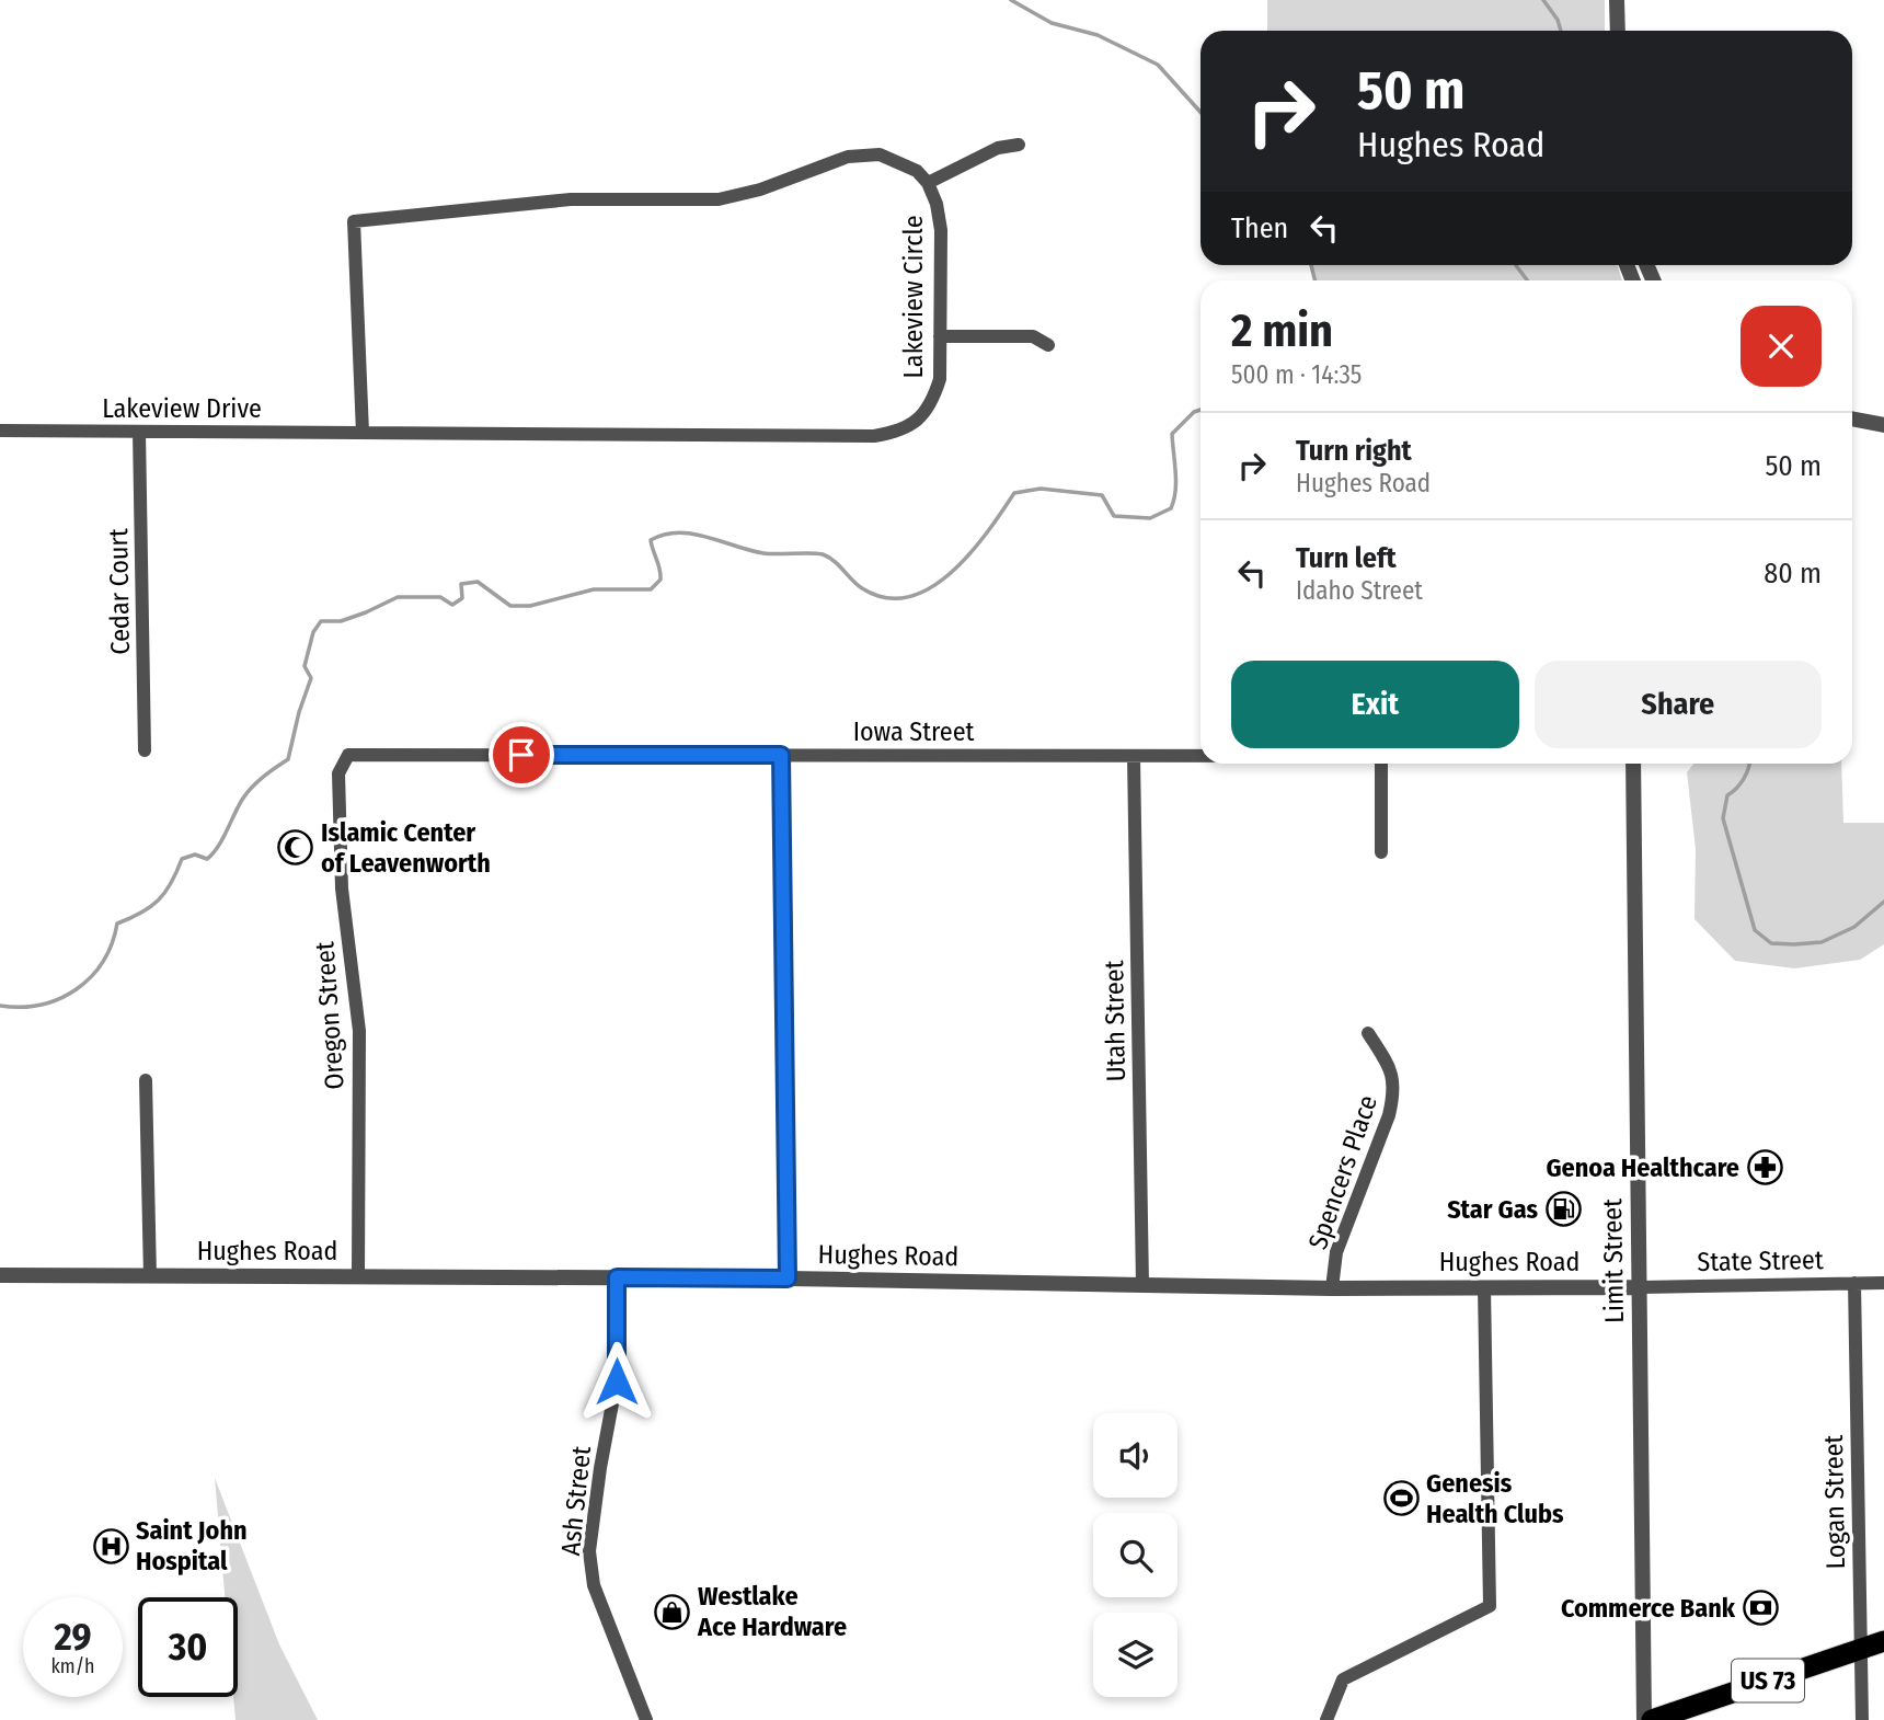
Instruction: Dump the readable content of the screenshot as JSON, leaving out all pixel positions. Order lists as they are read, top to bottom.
{
  "streets": {
    "highway": ["US 73"],
    "street": [
      "Lakeview Circle",
      "Lakeview Drive",
      "Cedar Court",
      "Iowa Street",
      "Oregon Street",
      "Utah Street",
      "Spencers Place",
      "Hughes Road",
      "Limit Street",
      "State Street",
      "Ash Street",
      "Logan Street"
    ]
  },
  "crossings": [
    ["Lakeview Circle", "Lakeview Drive"],
    ["Lakeview Drive", "Cedar Court"],
    ["Iowa Street", "Oregon Street"],
    ["Iowa Street", "Utah Street"],
    ["Oregon Street", "Hughes Road"],
    ["Utah Street", "Hughes Road"],
    ["Spencers Place", "Hughes Road"],
    ["Hughes Road", "Limit Street"],
    ["Hughes Road", "State Street"],
    ["Hughes Road", "Ash Street"],
    ["Limit Street", "State Street"],
    ["State Street", "Logan Street"],
    ["Logan Street", "US 73"]
  ],
  "places": {
    "mosque": ["Islamic Center of Leavenworth"],
    "pharmacy": ["Genoa Healthcare"],
    "fuel station": ["Star Gas"],
    "sports": ["Genesis Health Clubs"],
    "hospital": ["Saint John Hospital"],
    "bank": ["Commerce Bank"],
    "shop": ["Westlake Ace Hardware"]
  },
  "page": {
    "turn": ["50 m", "Hughes Road"],
    "then": "Then",
    "heading": ["2 min", "500 m · 14:35"],
    "list": [
      {
        "name": "Turn right",
        "note": "Hughes Road",
        "value": "50 m"
      },
      {
        "name": "Turn left",
        "note": "Idaho Street",
        "value": "80 m"
      }
    ],
    "buttons": ["Exit", "Share"],
    "speed": "29 km/h",
    "limit": "30"
  }
}
